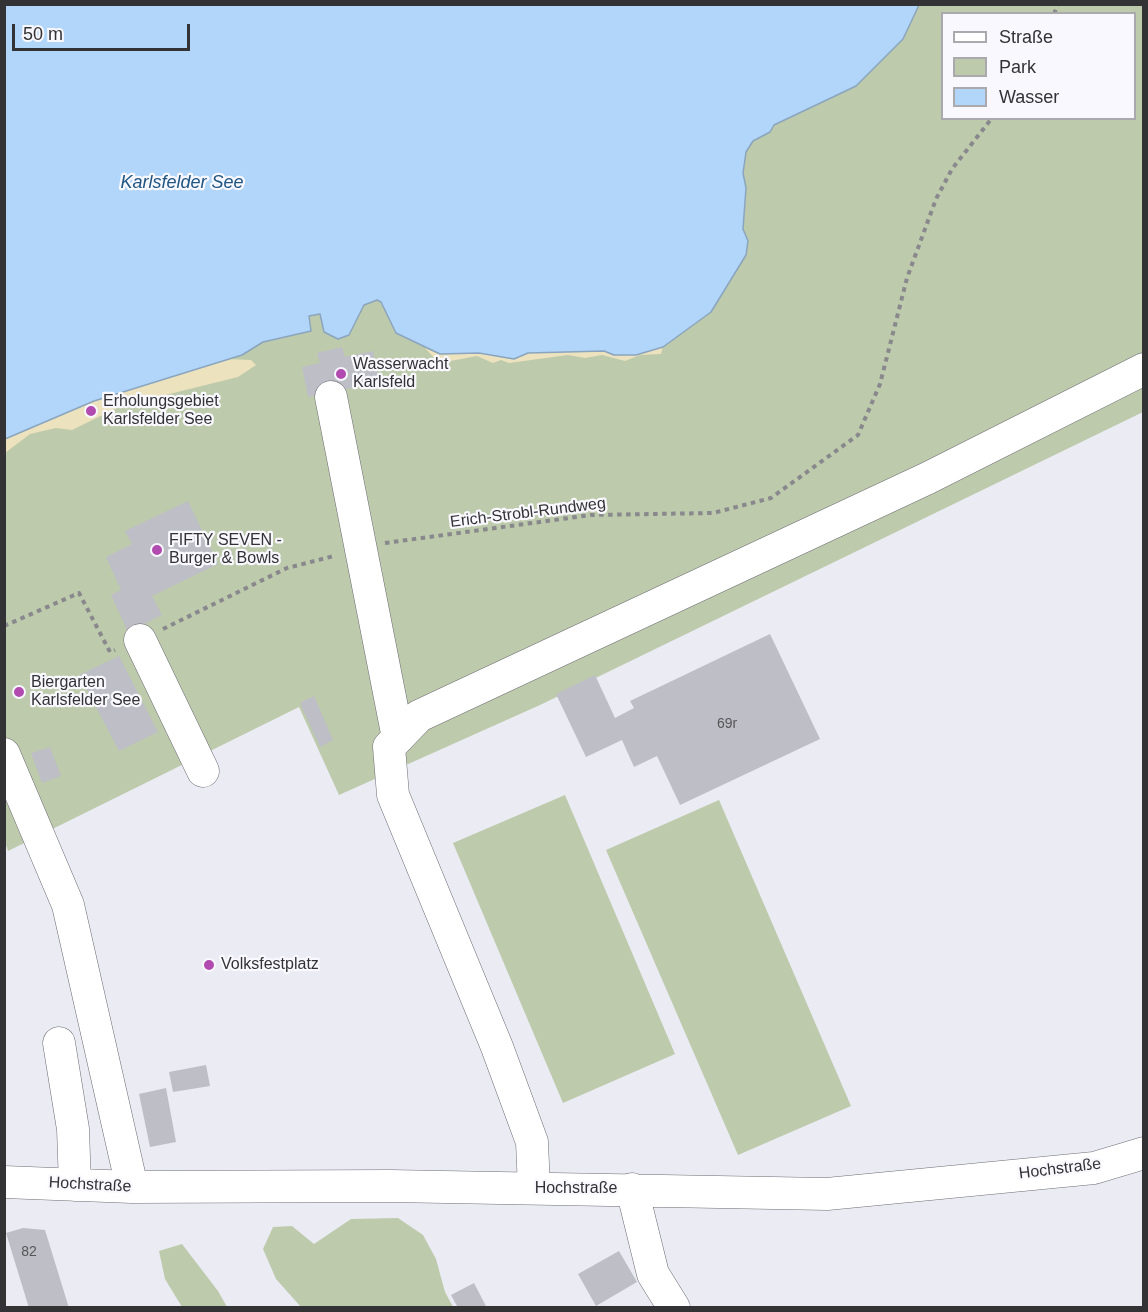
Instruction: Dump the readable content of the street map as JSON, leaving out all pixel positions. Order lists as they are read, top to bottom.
{
  "streets": {
    "street": ["Hochstraße"],
    "path": ["Erich-Strobl-Rundweg"]
  },
  "water": ["Karlsfelder See"],
  "places": [
    "Wasserwacht Karlsfeld",
    "Erholungsgebiet Karlsfelder See",
    "FIFTY SEVEN - Burger & Bowls",
    "Biergarten Karlsfelder See",
    "Volksfestplatz"
  ],
  "house_numbers": ["69r", "82"],
  "legend": ["Straße", "Park", "Wasser"],
  "scale_bar": "50 m"
}
